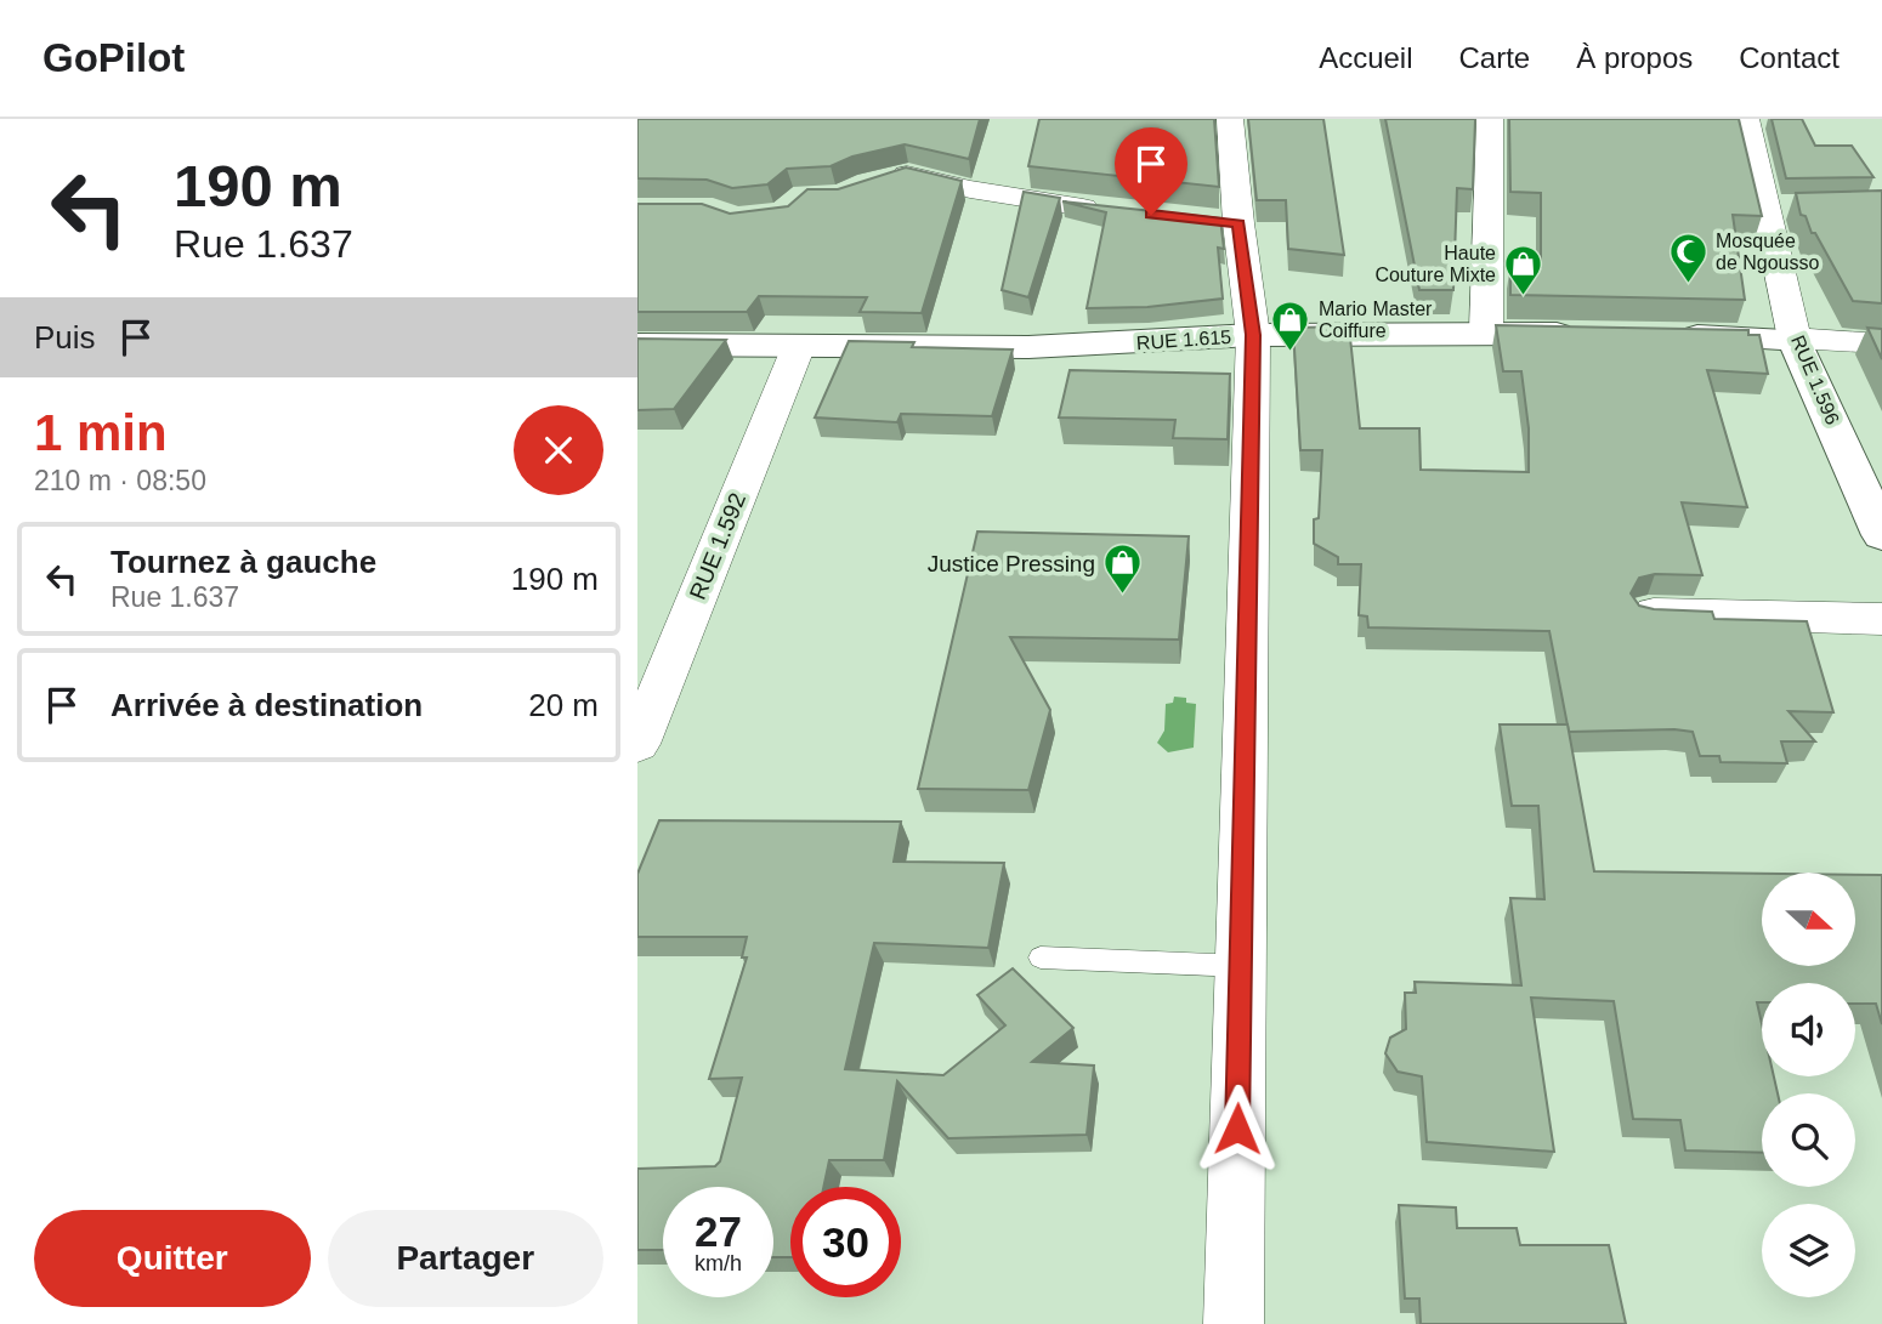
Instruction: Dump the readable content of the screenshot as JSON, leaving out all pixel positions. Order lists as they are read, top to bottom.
{
  "streets": {
    "street": ["RUE 1.615", "RUE 1.596", "RUE 1.592"]
  },
  "crossings": [
    ["RUE 1.615", "RUE 1.592"]
  ],
  "places": {
    "mosque": ["Mosquée de Ngousso"],
    "shop": ["Haute Couture Mixte", "Mario Master Coiffure", "Justice Pressing"]
  },
  "north": "right",
  "page": {
    "header": "GoPilot",
    "nav": [
      "Accueil",
      "Carte",
      "À propos",
      "Contact"
    ],
    "turn": ["190 m", "Rue 1.637"],
    "then": "Puis",
    "heading": ["1 min", "210 m · 08:50"],
    "list": [
      {
        "name": "Tournez à gauche",
        "note": "Rue 1.637",
        "value": "190 m"
      },
      {
        "name": "Arrivée à destination",
        "value": "20 m"
      }
    ],
    "speed": "27 km/h",
    "limit": "30",
    "buttons": ["Quitter", "Partager"]
  }
}
